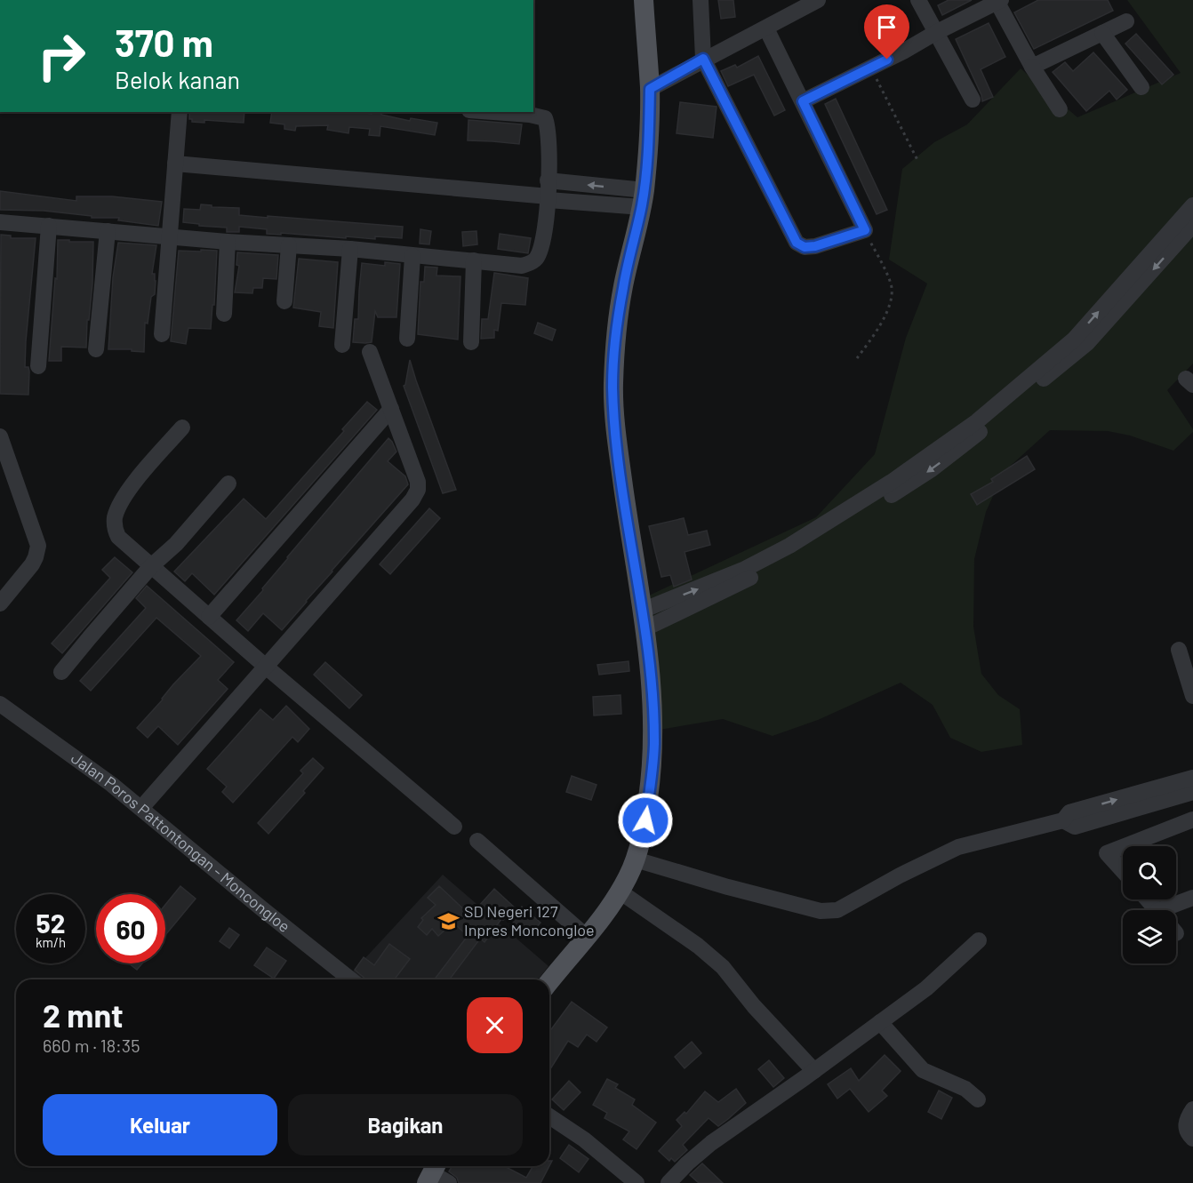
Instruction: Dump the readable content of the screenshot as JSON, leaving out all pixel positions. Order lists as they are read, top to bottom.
{
  "streets": {
    "street": ["Jalan Poros Pattontongan - Moncongloe"]
  },
  "places": {
    "school or university": ["SD Negeri 127 Inpres Moncongloe"]
  },
  "page": {
    "turn": ["370 m", "Belok kanan"],
    "speed": "52 km/h",
    "limit": "60",
    "heading": ["2 mnt", "660 m · 18:35"],
    "buttons": ["Keluar", "Bagikan"]
  }
}
